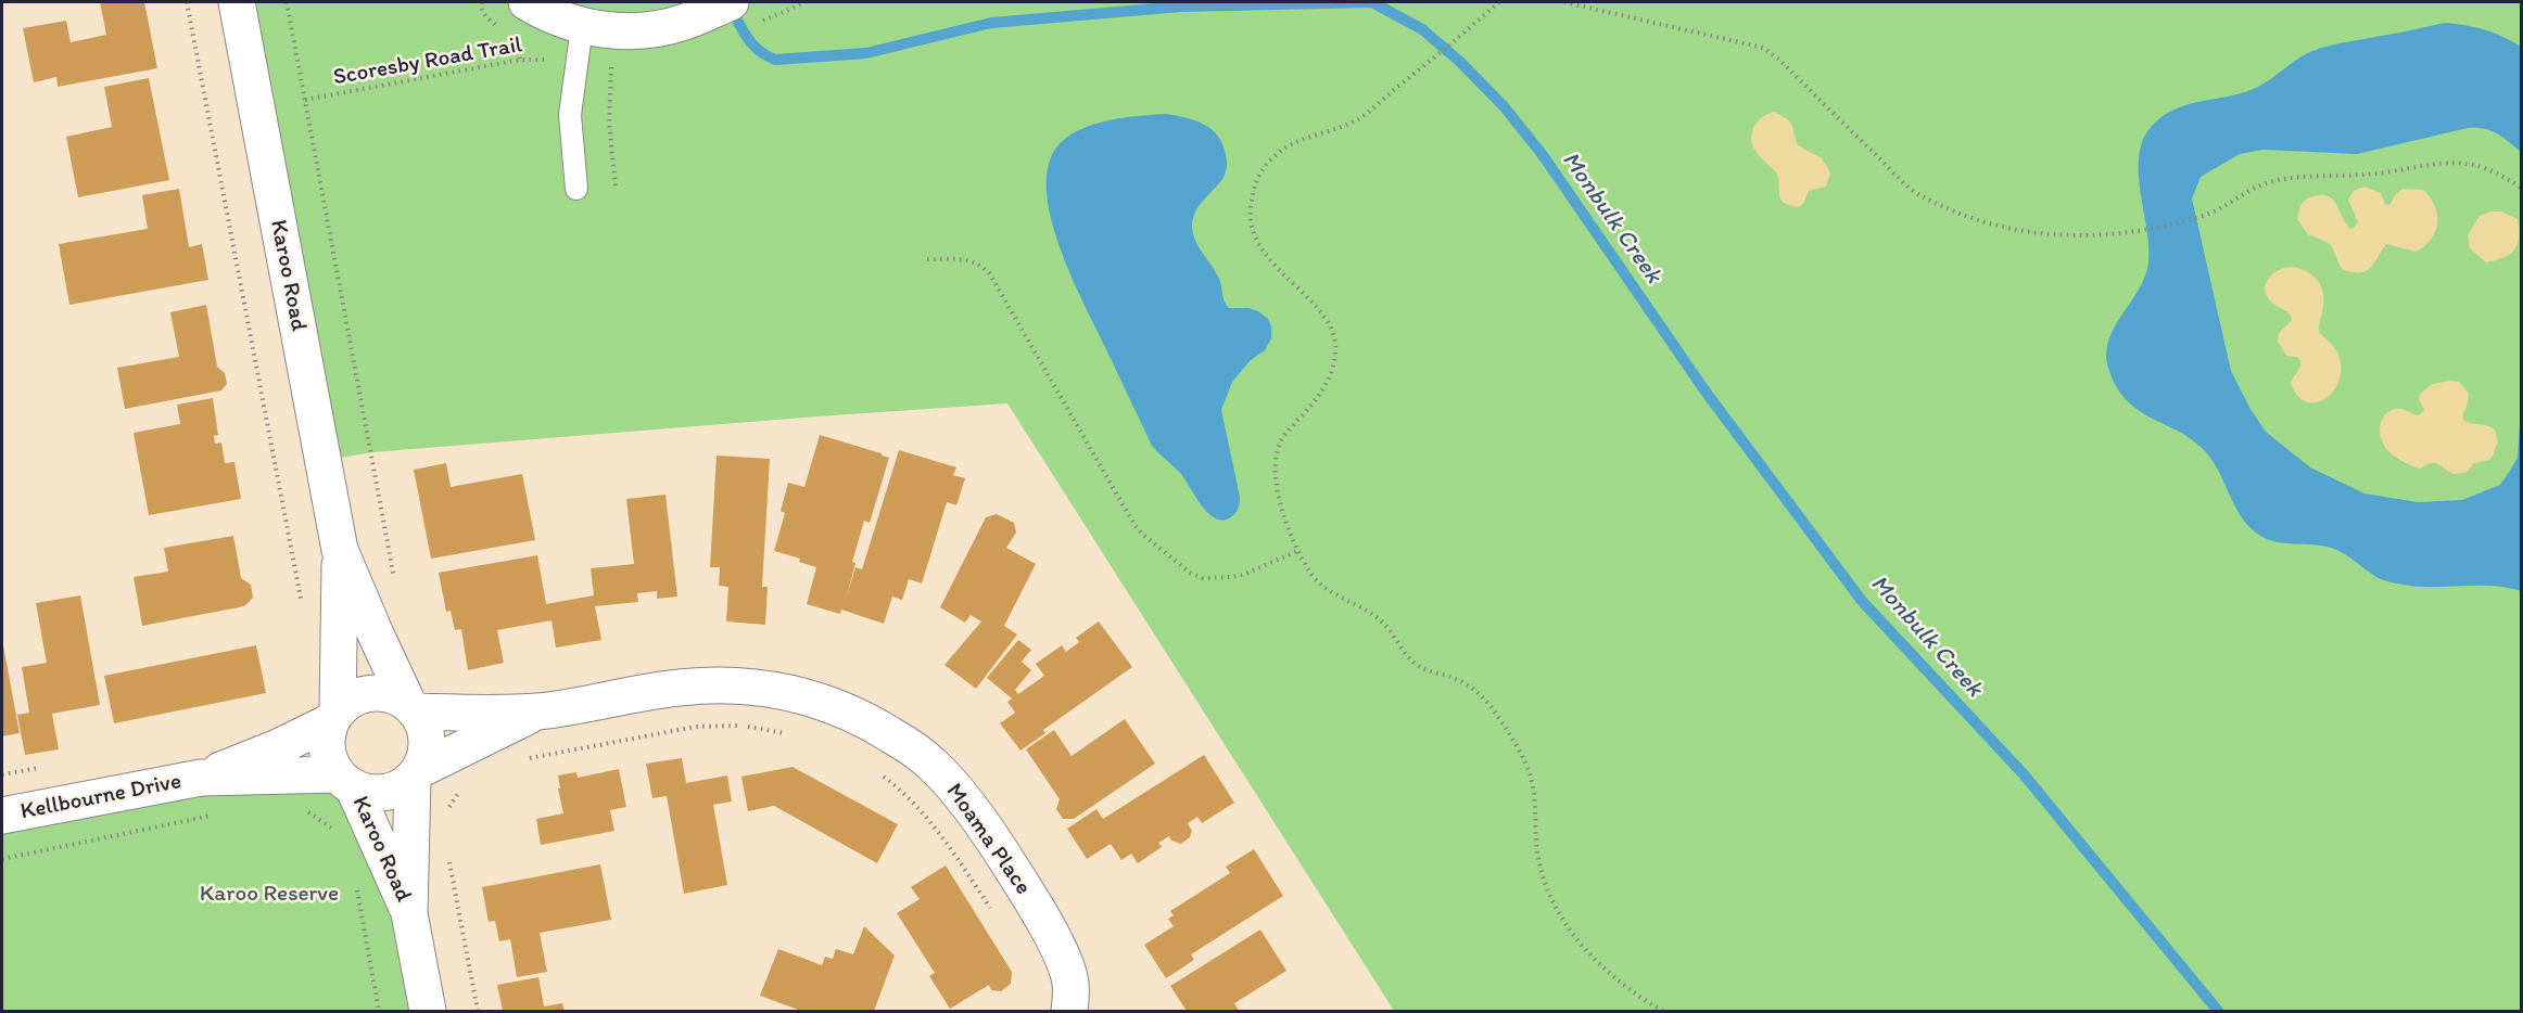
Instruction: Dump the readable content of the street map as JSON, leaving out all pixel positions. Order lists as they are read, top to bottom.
{
  "streets": {
    "street": ["Karoo Road", "Kellbourne Drive", "Moama Place"],
    "path": ["Scoresby Road Trail"]
  },
  "crossings": [
    ["Karoo Road", "Kellbourne Drive"],
    ["Karoo Road", "Moama Place"],
    ["Kellbourne Drive", "Moama Place"]
  ],
  "water": ["Monbulk Creek"],
  "parks": ["Karoo Reserve"]
}
